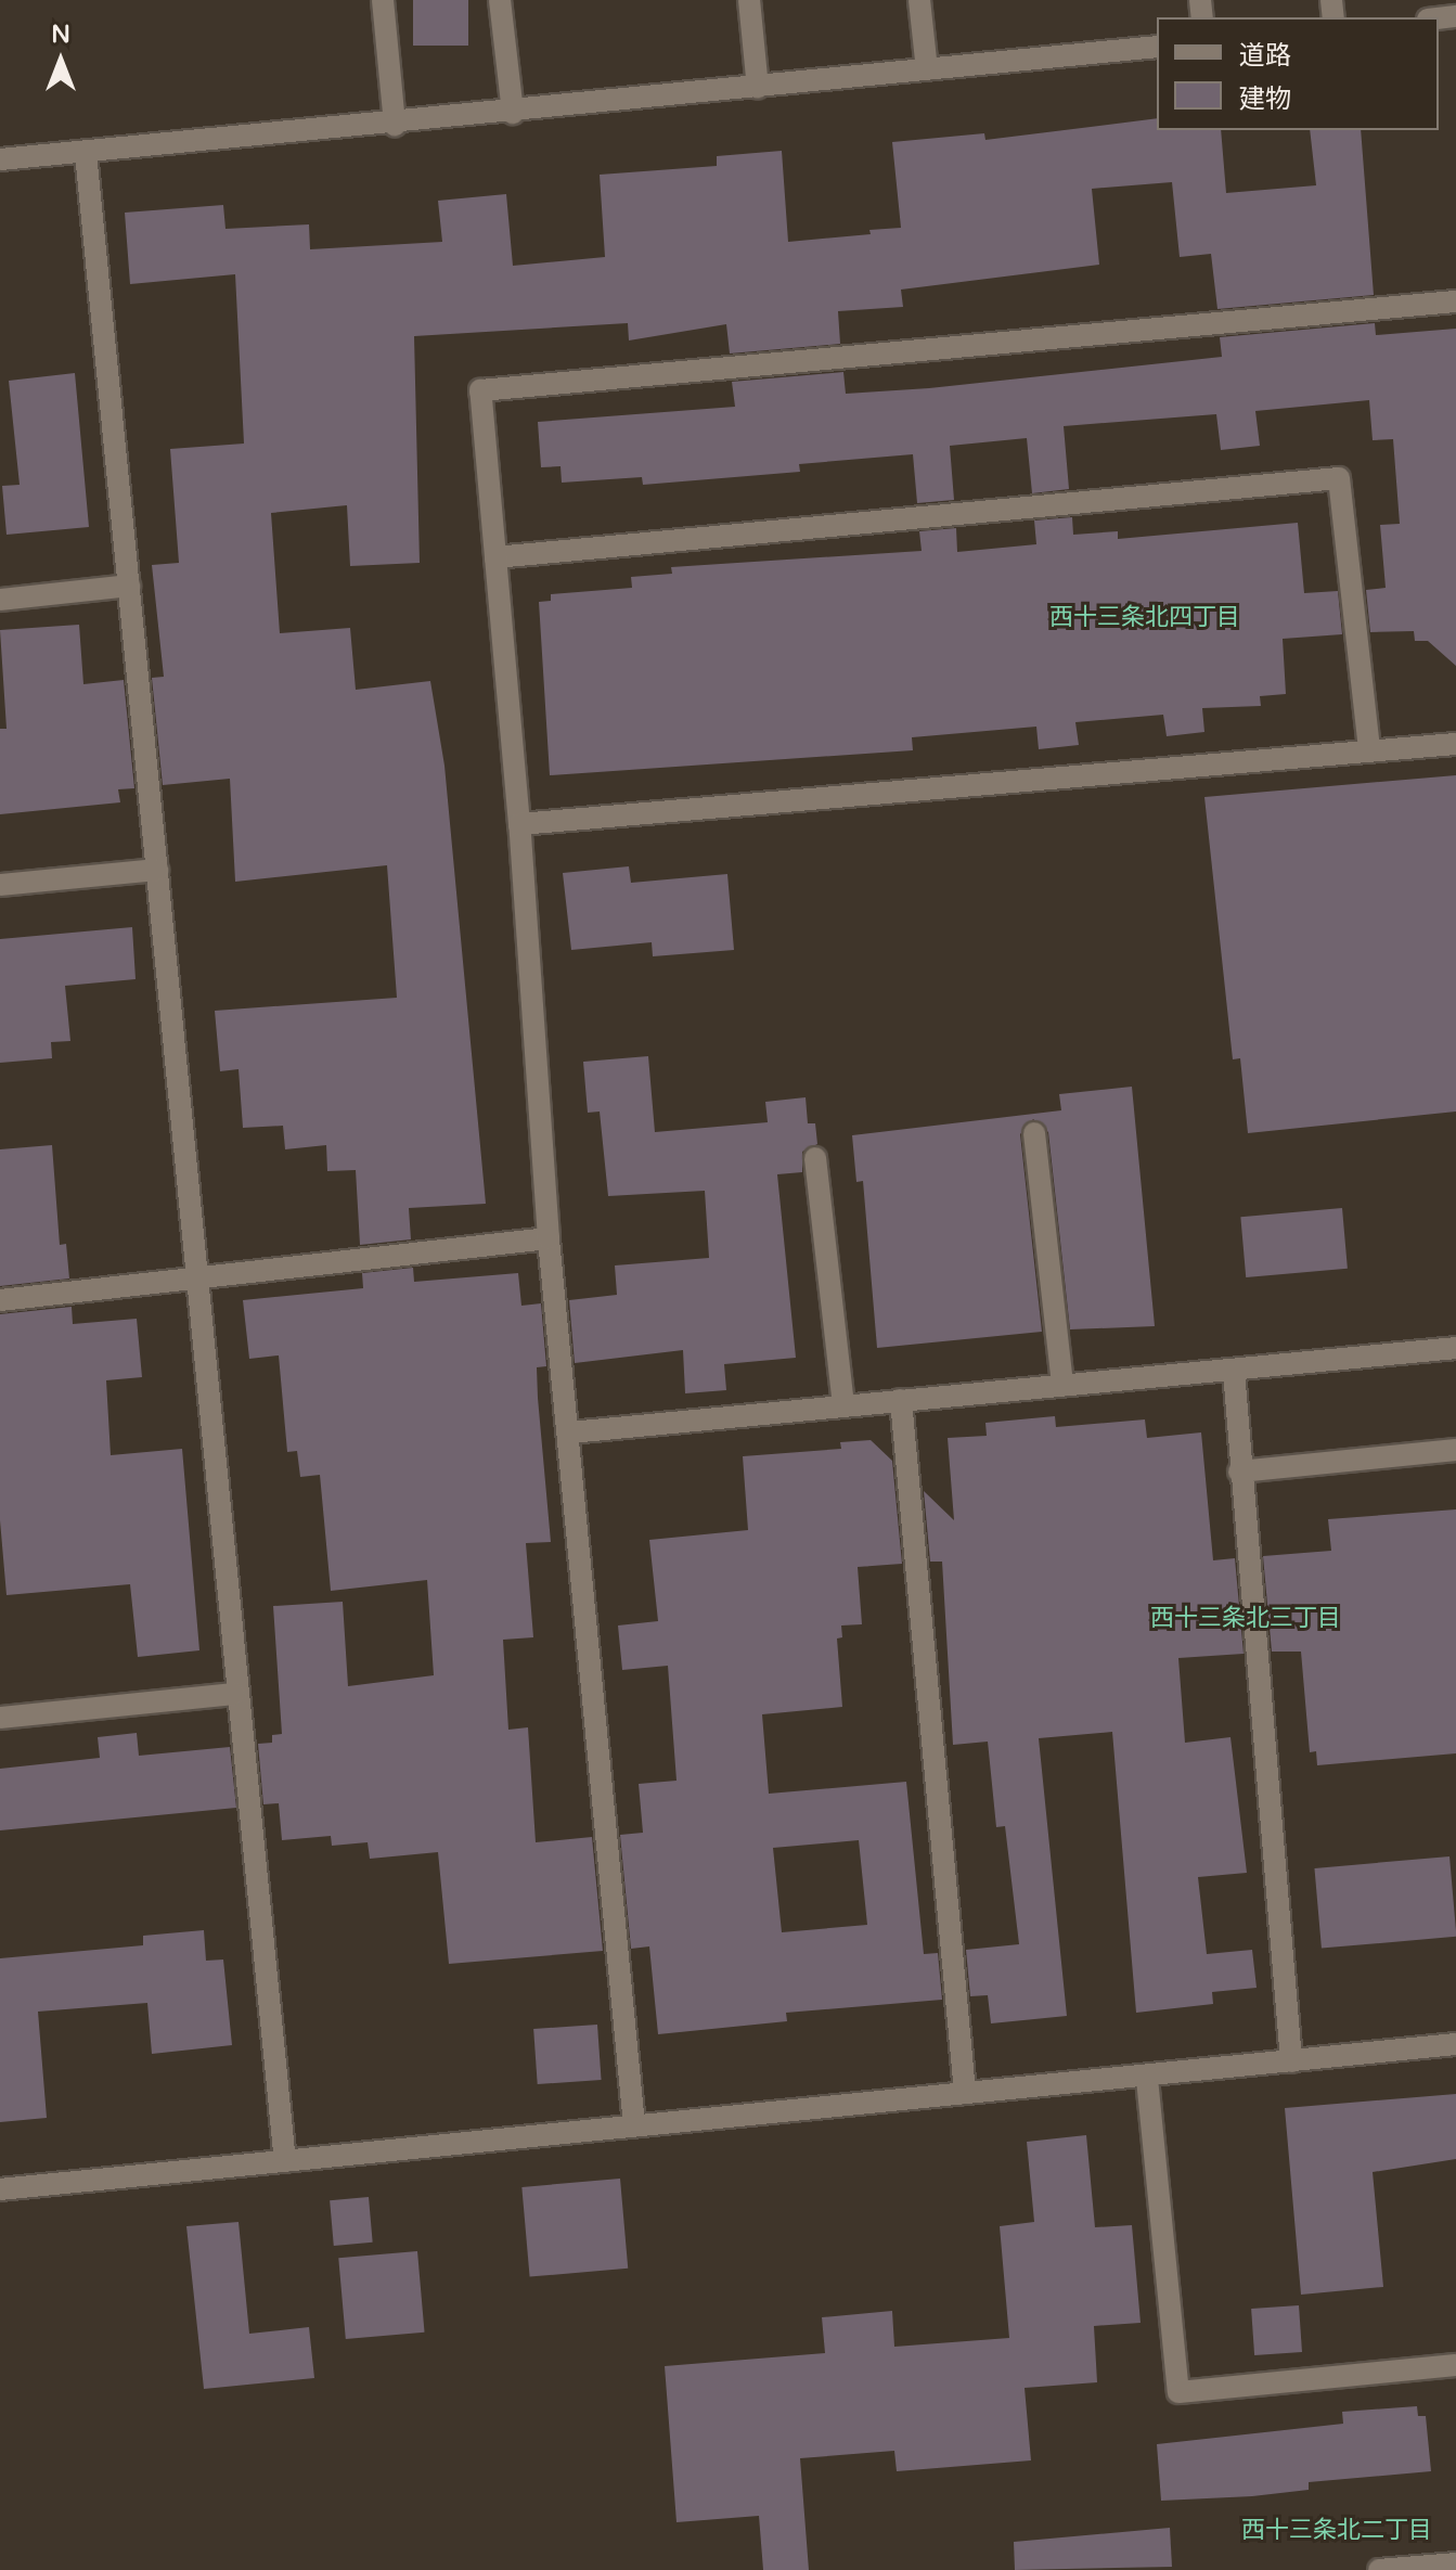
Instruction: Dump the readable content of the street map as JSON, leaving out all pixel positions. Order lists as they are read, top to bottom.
{
  "districts": ["西十三条北四丁目", "西十三条北三丁目", "西十三条北二丁目"],
  "legend": ["道路", "建物"],
  "north": "top"
}
